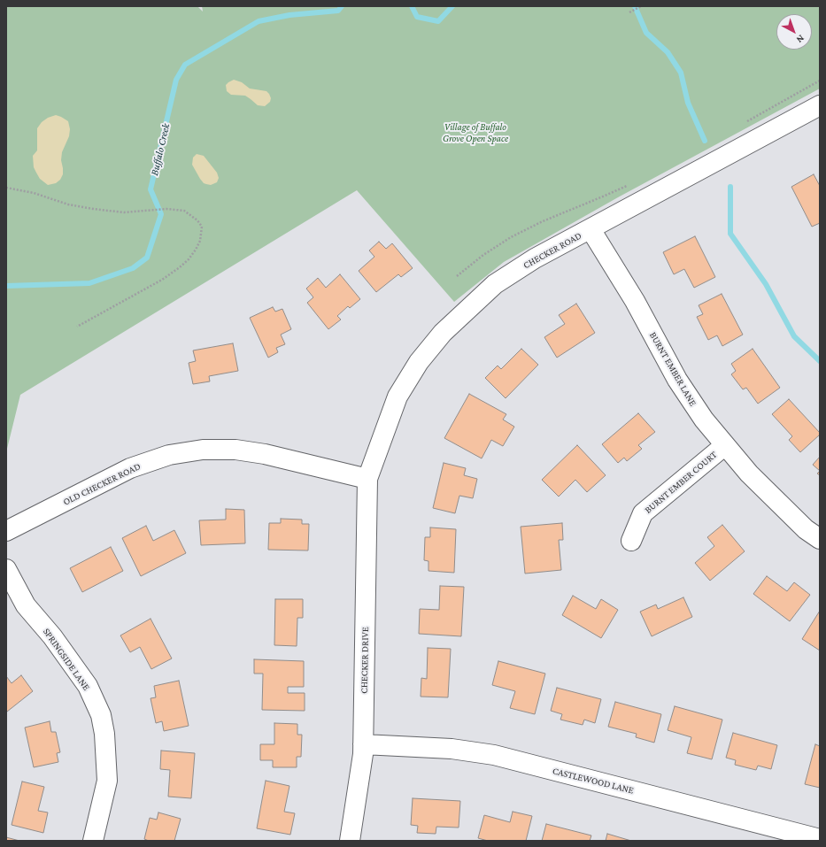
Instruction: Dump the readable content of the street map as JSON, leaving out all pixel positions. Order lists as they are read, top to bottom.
{
  "streets": {
    "street": [
      "CHECKER ROAD",
      "BURNT EMBER LANE",
      "BURNT EMBER COURT",
      "OLD CHECKER ROAD",
      "SPRINGSIDE LANE",
      "CHECKER DRIVE",
      "CASTLEWOOD LANE"
    ]
  },
  "crossings": [
    ["CHECKER ROAD", "BURNT EMBER LANE"],
    ["CHECKER ROAD", "OLD CHECKER ROAD"],
    ["CHECKER ROAD", "CHECKER DRIVE"],
    ["BURNT EMBER LANE", "BURNT EMBER COURT"],
    ["OLD CHECKER ROAD", "CHECKER DRIVE"],
    ["CHECKER DRIVE", "CASTLEWOOD LANE"]
  ],
  "water": ["Buffalo Creek"],
  "parks": ["Village of Buffalo Grove Open Space"],
  "north": "bottom right"
}
